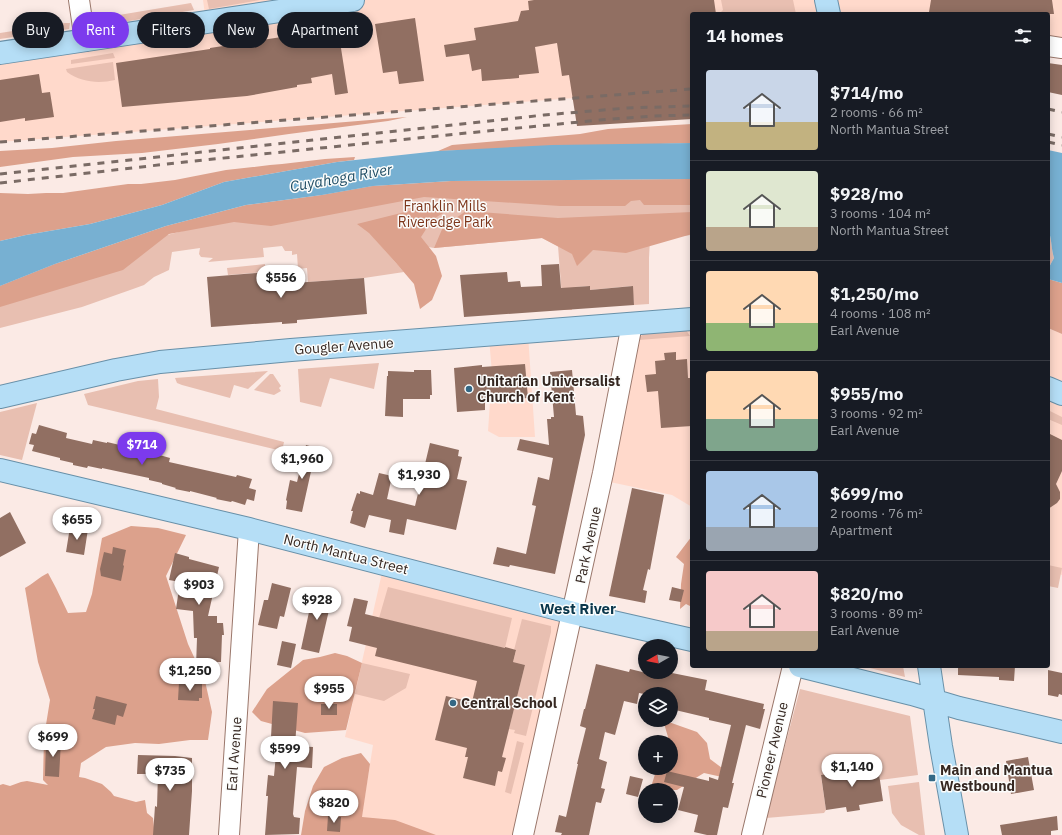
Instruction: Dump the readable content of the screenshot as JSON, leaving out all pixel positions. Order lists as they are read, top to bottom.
{
  "streets": {
    "main road": ["Gougler Avenue", "North Mantua Street"],
    "street": ["Park Avenue", "Pioneer Avenue", "Earl Avenue"]
  },
  "crossings": [
    ["Gougler Avenue", "Park Avenue"],
    ["Park Avenue", "North Mantua Street"],
    ["North Mantua Street", "Earl Avenue"]
  ],
  "districts": ["West River"],
  "water": ["Cuyahoga River"],
  "parks": ["Franklin Mills Riveredge Park"],
  "places": {
    "other": ["Unitarian Universalist Church of Kent", "Central School"],
    "transit": ["Main and Mantua Westbound"]
  },
  "north": "left",
  "page": {
    "chip": [
      "Buy",
      "Rent",
      "Filters",
      "New",
      "Apartment"
    ],
    "heading": "14 homes",
    "list": [
      {
        "name": "$714/mo",
        "note": "2 rooms · 66 m² · North Mantua Street"
      },
      {
        "name": "$928/mo",
        "note": "3 rooms · 104 m² · North Mantua Street"
      },
      {
        "name": "$1,250/mo",
        "note": "4 rooms · 108 m² · Earl Avenue"
      },
      {
        "name": "$955/mo",
        "note": "3 rooms · 92 m² · Earl Avenue"
      },
      {
        "name": "$699/mo",
        "note": "2 rooms · 76 m² · Apartment"
      },
      {
        "name": "$820/mo",
        "note": "3 rooms · 89 m² · Earl Avenue"
      }
    ],
    "price": [
      "$556",
      "$714",
      "$1,960",
      "$1,930",
      "$655",
      "$903",
      "$928",
      "$1,250",
      "$955",
      "$699",
      "$599",
      "$1,140",
      "$735",
      "$820"
    ],
    "map_buttons": ["+", "−"]
  }
}
